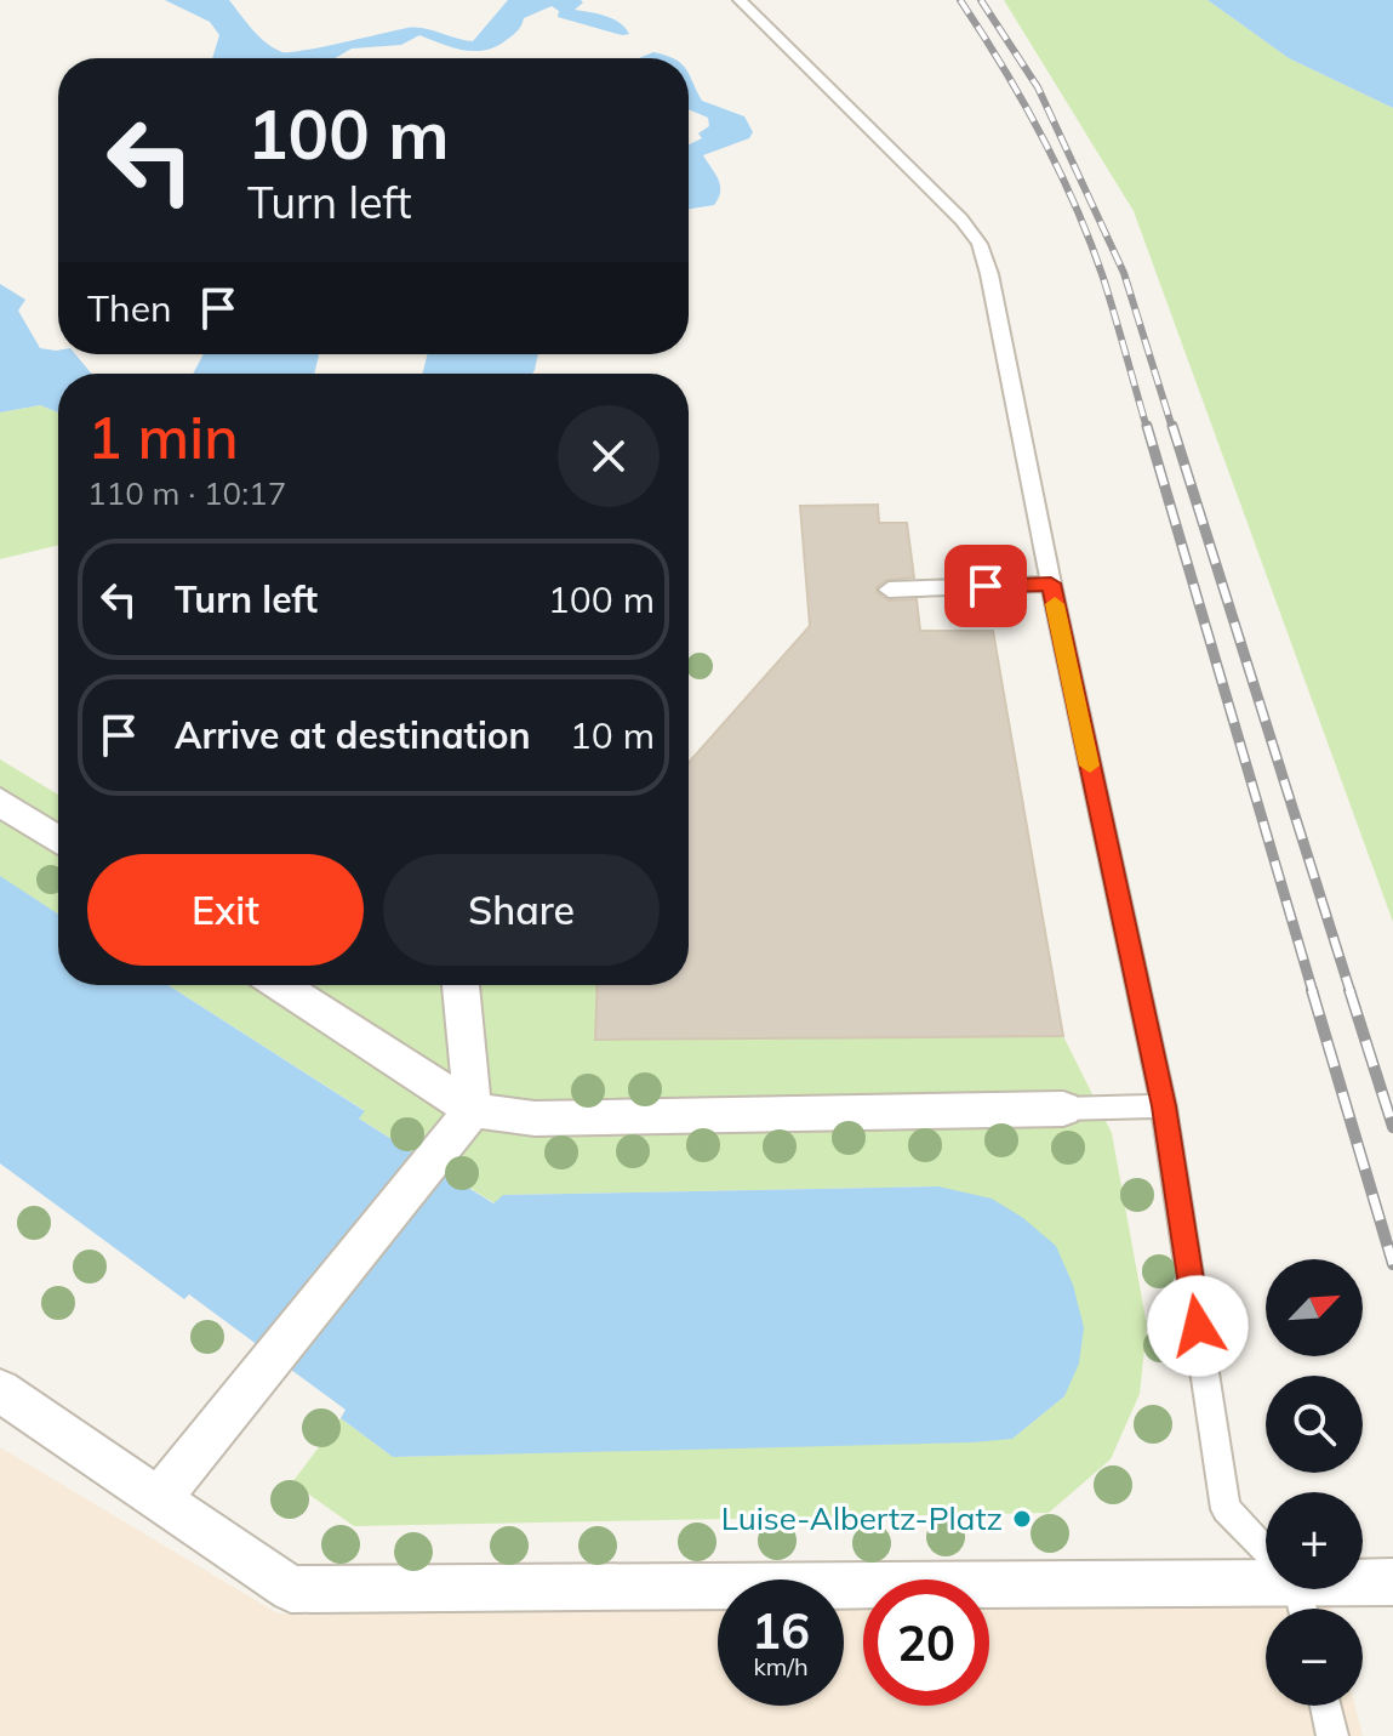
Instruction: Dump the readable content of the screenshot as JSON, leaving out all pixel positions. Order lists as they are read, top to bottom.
{
  "places": ["Luise-Albertz-Platz"],
  "north": "top right",
  "page": {
    "turn": ["100 m", "Turn left"],
    "then": "Then",
    "heading": ["1 min", "110 m · 10:17"],
    "list": [
      {
        "name": "Turn left",
        "value": "100 m"
      },
      {
        "name": "Arrive at destination",
        "value": "10 m"
      }
    ],
    "buttons": ["Exit", "Share"],
    "map_buttons": ["+", "−"],
    "speed": "16 km/h",
    "limit": "20"
  }
}
